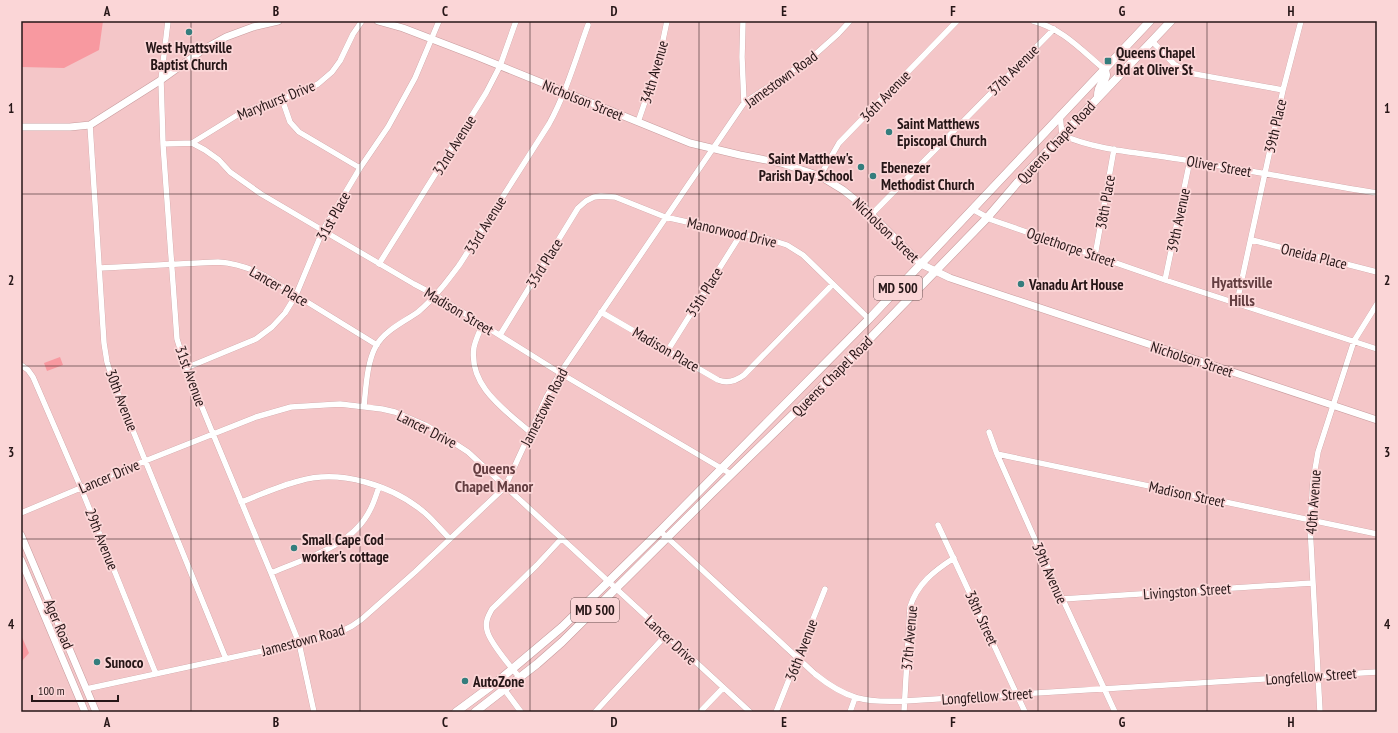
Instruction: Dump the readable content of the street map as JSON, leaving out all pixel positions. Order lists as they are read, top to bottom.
{
  "streets": {
    "main road": ["Queens Chapel Road", "MD 500"],
    "street": [
      "37th Avenue",
      "34th Avenue",
      "Jamestown Road",
      "36th Avenue",
      "Maryhurst Drive",
      "Nicholson Street",
      "39th Place",
      "32nd Avenue",
      "Oliver Street",
      "38th Place",
      "31st Place",
      "39th Avenue",
      "33rd Avenue",
      "Manorwood Drive",
      "Oglethorpe Street",
      "Oneida Place",
      "33rd Place",
      "Lancer Place",
      "35th Place",
      "Madison Street",
      "Madison Place",
      "31st Avenue",
      "30th Avenue",
      "Lancer Drive",
      "40th Avenue",
      "29th Avenue",
      "Livingston Street",
      "38th Street",
      "Ager Road",
      "Longfellow Street"
    ]
  },
  "crossings": [
    ["37th Avenue", "Nicholson Street"],
    ["37th Avenue", "38th Street"],
    ["37th Avenue", "Longfellow Street"],
    ["34th Avenue", "Nicholson Street"],
    ["Jamestown Road", "Nicholson Street"],
    ["Jamestown Road", "Manorwood Drive"],
    ["Jamestown Road", "Madison Street"],
    ["Jamestown Road", "Madison Place"],
    ["Jamestown Road", "31st Avenue"],
    ["Jamestown Road", "30th Avenue"],
    ["Jamestown Road", "Lancer Drive"],
    ["Jamestown Road", "29th Avenue"],
    ["Jamestown Road", "Ager Road"],
    ["36th Avenue", "Nicholson Street"],
    ["36th Avenue", "Longfellow Street"],
    ["Maryhurst Drive", "Madison Street"],
    ["Maryhurst Drive", "31st Avenue"],
    ["Nicholson Street", "Queens Chapel Road"],
    ["Nicholson Street", "32nd Avenue"],
    ["Nicholson Street", "31st Place"],
    ["Nicholson Street", "33rd Avenue"],
    ["Nicholson Street", "40th Avenue"],
    ["39th Place", "Oliver Street"],
    ["39th Place", "Oglethorpe Street"],
    ["39th Place", "Oneida Place"],
    ["Queens Chapel Road", "Oliver Street"],
    ["Queens Chapel Road", "Manorwood Drive"],
    ["Queens Chapel Road", "Oglethorpe Street"],
    ["Queens Chapel Road", "Madison Street"],
    ["Queens Chapel Road", "Lancer Drive"],
    ["Queens Chapel Road", "Longfellow Street"],
    ["32nd Avenue", "Madison Street"],
    ["Oliver Street", "38th Place"],
    ["Oliver Street", "39th Avenue"],
    ["38th Place", "Oglethorpe Street"],
    ["31st Place", "Lancer Place"],
    ["31st Place", "Madison Street"],
    ["31st Place", "31st Avenue"],
    ["39th Avenue", "Oglethorpe Street"],
    ["39th Avenue", "Madison Street"],
    ["39th Avenue", "Livingston Street"],
    ["39th Avenue", "Longfellow Street"],
    ["33rd Avenue", "Lancer Place"],
    ["33rd Avenue", "Madison Street"],
    ["33rd Avenue", "Lancer Drive"],
    ["Manorwood Drive", "33rd Place"],
    ["Manorwood Drive", "35th Place"],
    ["Manorwood Drive", "Madison Place"],
    ["Oglethorpe Street", "40th Avenue"],
    ["33rd Place", "Madison Street"],
    ["Lancer Place", "31st Avenue"],
    ["Lancer Place", "30th Avenue"],
    ["35th Place", "Madison Place"],
    ["Madison Street", "40th Avenue"],
    ["31st Avenue", "Lancer Drive"],
    ["30th Avenue", "Lancer Drive"],
    ["Lancer Drive", "29th Avenue"],
    ["40th Avenue", "Livingston Street"],
    ["40th Avenue", "Longfellow Street"],
    ["38th Street", "Longfellow Street"]
  ],
  "districts": ["Hyattsville Hills", "Queens Chapel Manor"],
  "places": {
    "other": [
      "West Hyattsville Baptist Church",
      "Saint Matthews Episcopal Church",
      "Saint Matthew's Parish Day School",
      "Ebenezer Methodist Church",
      "Vanadu Art House",
      "Small Cape Cod worker's cottage",
      "Sunoco",
      "AutoZone"
    ],
    "transit": ["Queens Chapel Rd at Oliver St"]
  },
  "scale_bar": "100 m",
  "grid": {
    "columns": [
      "A",
      "B",
      "C",
      "D",
      "E",
      "F",
      "G",
      "H"
    ],
    "rows": [
      "1",
      "2",
      "3",
      "4"
    ]
  }
}
